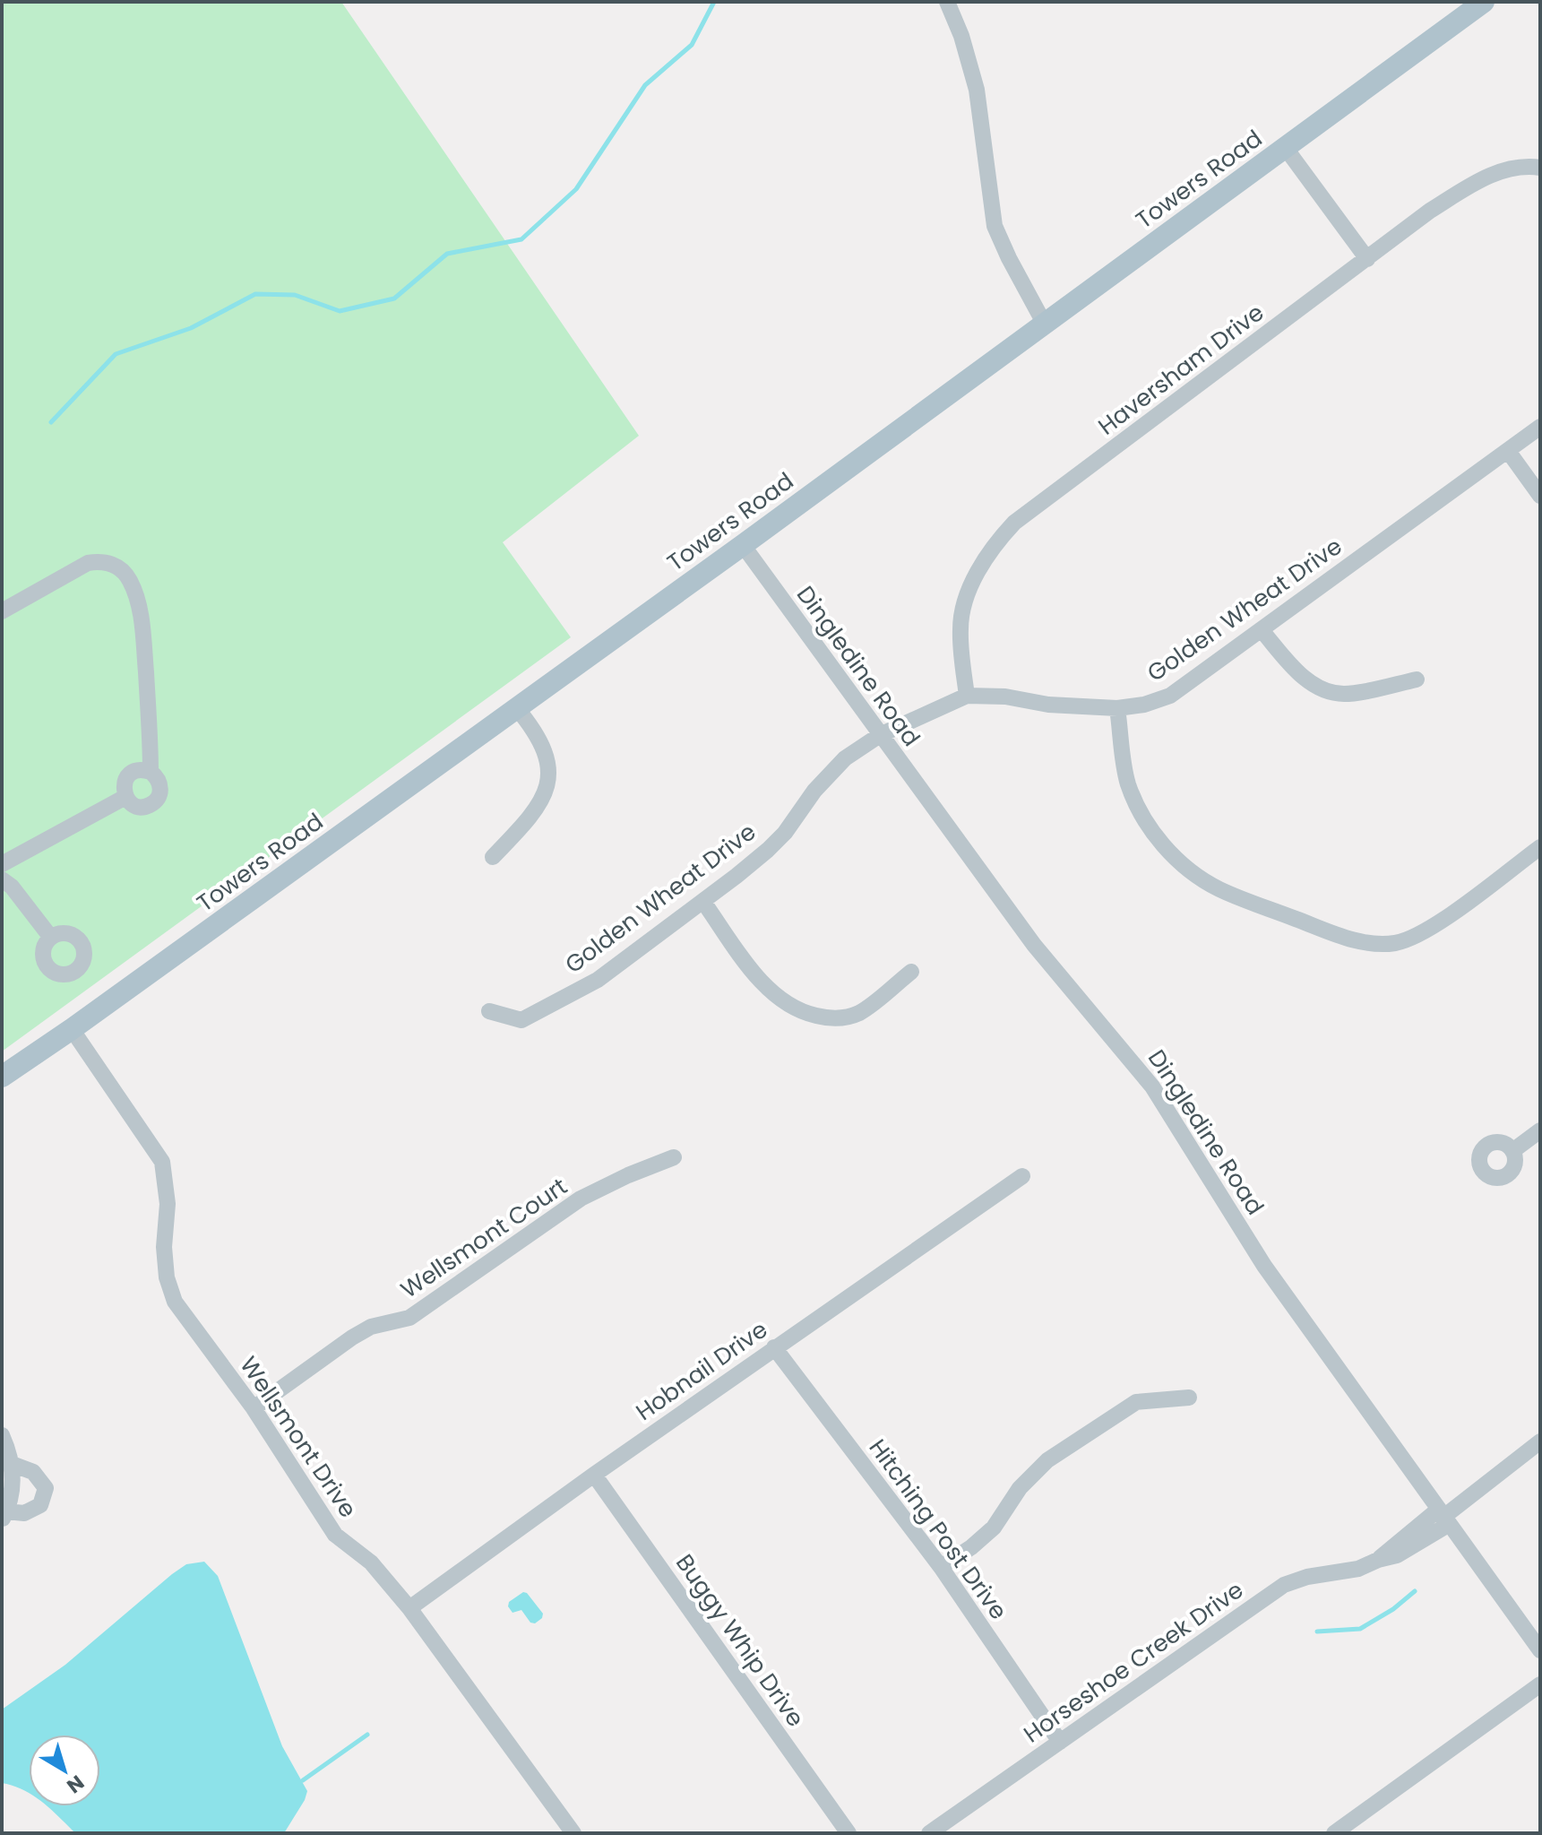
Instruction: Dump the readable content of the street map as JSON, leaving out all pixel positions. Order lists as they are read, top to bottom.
{
  "streets": {
    "main road": ["Towers Road"],
    "street": [
      "Haversham Drive",
      "Golden Wheat Drive",
      "Dingledine Road",
      "Wellsmont Court",
      "Hobnail Drive",
      "Wellsmont Drive",
      "Hitching Post Drive",
      "Buggy Whip Drive",
      "Horseshoe Creek Drive"
    ]
  },
  "crossings": [
    ["Towers Road", "Dingledine Road"],
    ["Towers Road", "Wellsmont Drive"],
    ["Haversham Drive", "Golden Wheat Drive"],
    ["Golden Wheat Drive", "Dingledine Road"],
    ["Dingledine Road", "Horseshoe Creek Drive"],
    ["Wellsmont Court", "Wellsmont Drive"],
    ["Hobnail Drive", "Wellsmont Drive"],
    ["Hobnail Drive", "Hitching Post Drive"],
    ["Hobnail Drive", "Buggy Whip Drive"],
    ["Hitching Post Drive", "Horseshoe Creek Drive"]
  ],
  "north": "bottom right"
}
